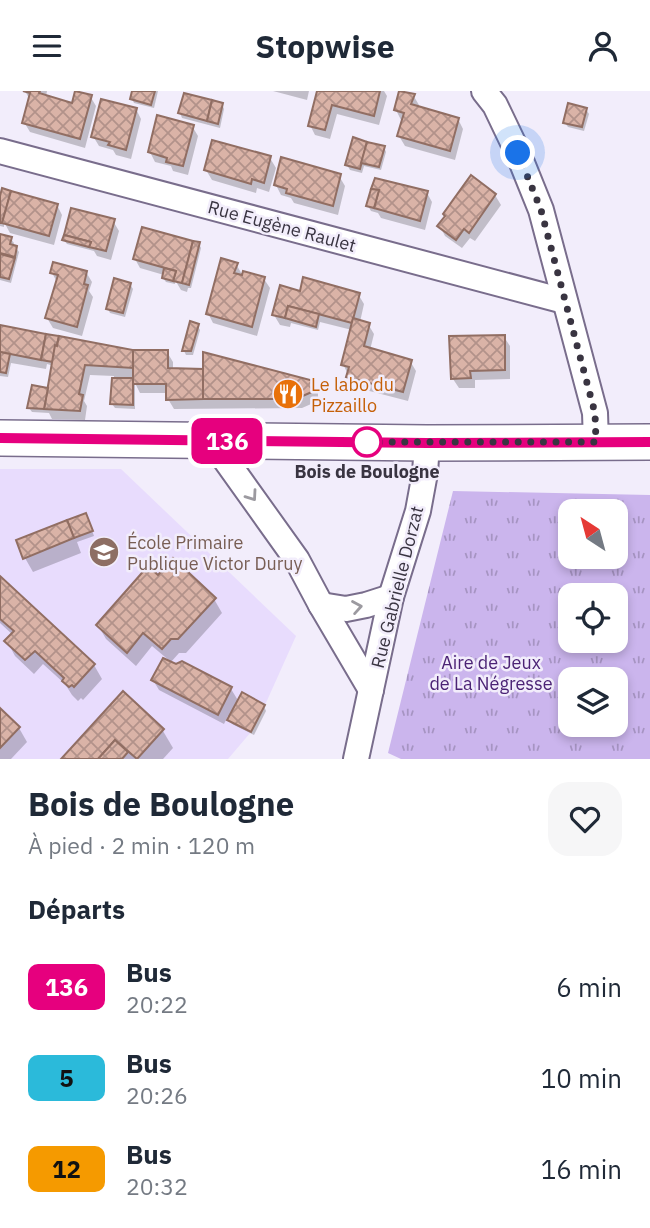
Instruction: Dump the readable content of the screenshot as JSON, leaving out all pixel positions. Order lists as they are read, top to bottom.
{
  "streets": {
    "street": ["Rue Eugène Raulet", "Rue Gabrielle Dorzat"]
  },
  "parks": ["Aire de Jeux de La Négresse"],
  "places": {
    "restaurant": ["Le labo du Pizzaillo"],
    "other": ["Bois de Boulogne"],
    "school or university": ["École Primaire Publique Victor Duruy"]
  },
  "lines": ["bus line 136"],
  "north": "top left",
  "page": {
    "header": "Stopwise",
    "on_map": "136",
    "heading": [
      ["Bois de Boulogne", "À pied · 2 min · 120 m"],
      "Départs"
    ],
    "list": [
      {
        "mark": "136",
        "name": "Bus",
        "note": "20:22",
        "value": "6 min"
      },
      {
        "mark": "5",
        "name": "Bus",
        "note": "20:26",
        "value": "10 min"
      },
      {
        "mark": "12",
        "name": "Bus",
        "note": "20:32",
        "value": "16 min"
      }
    ]
  }
}
